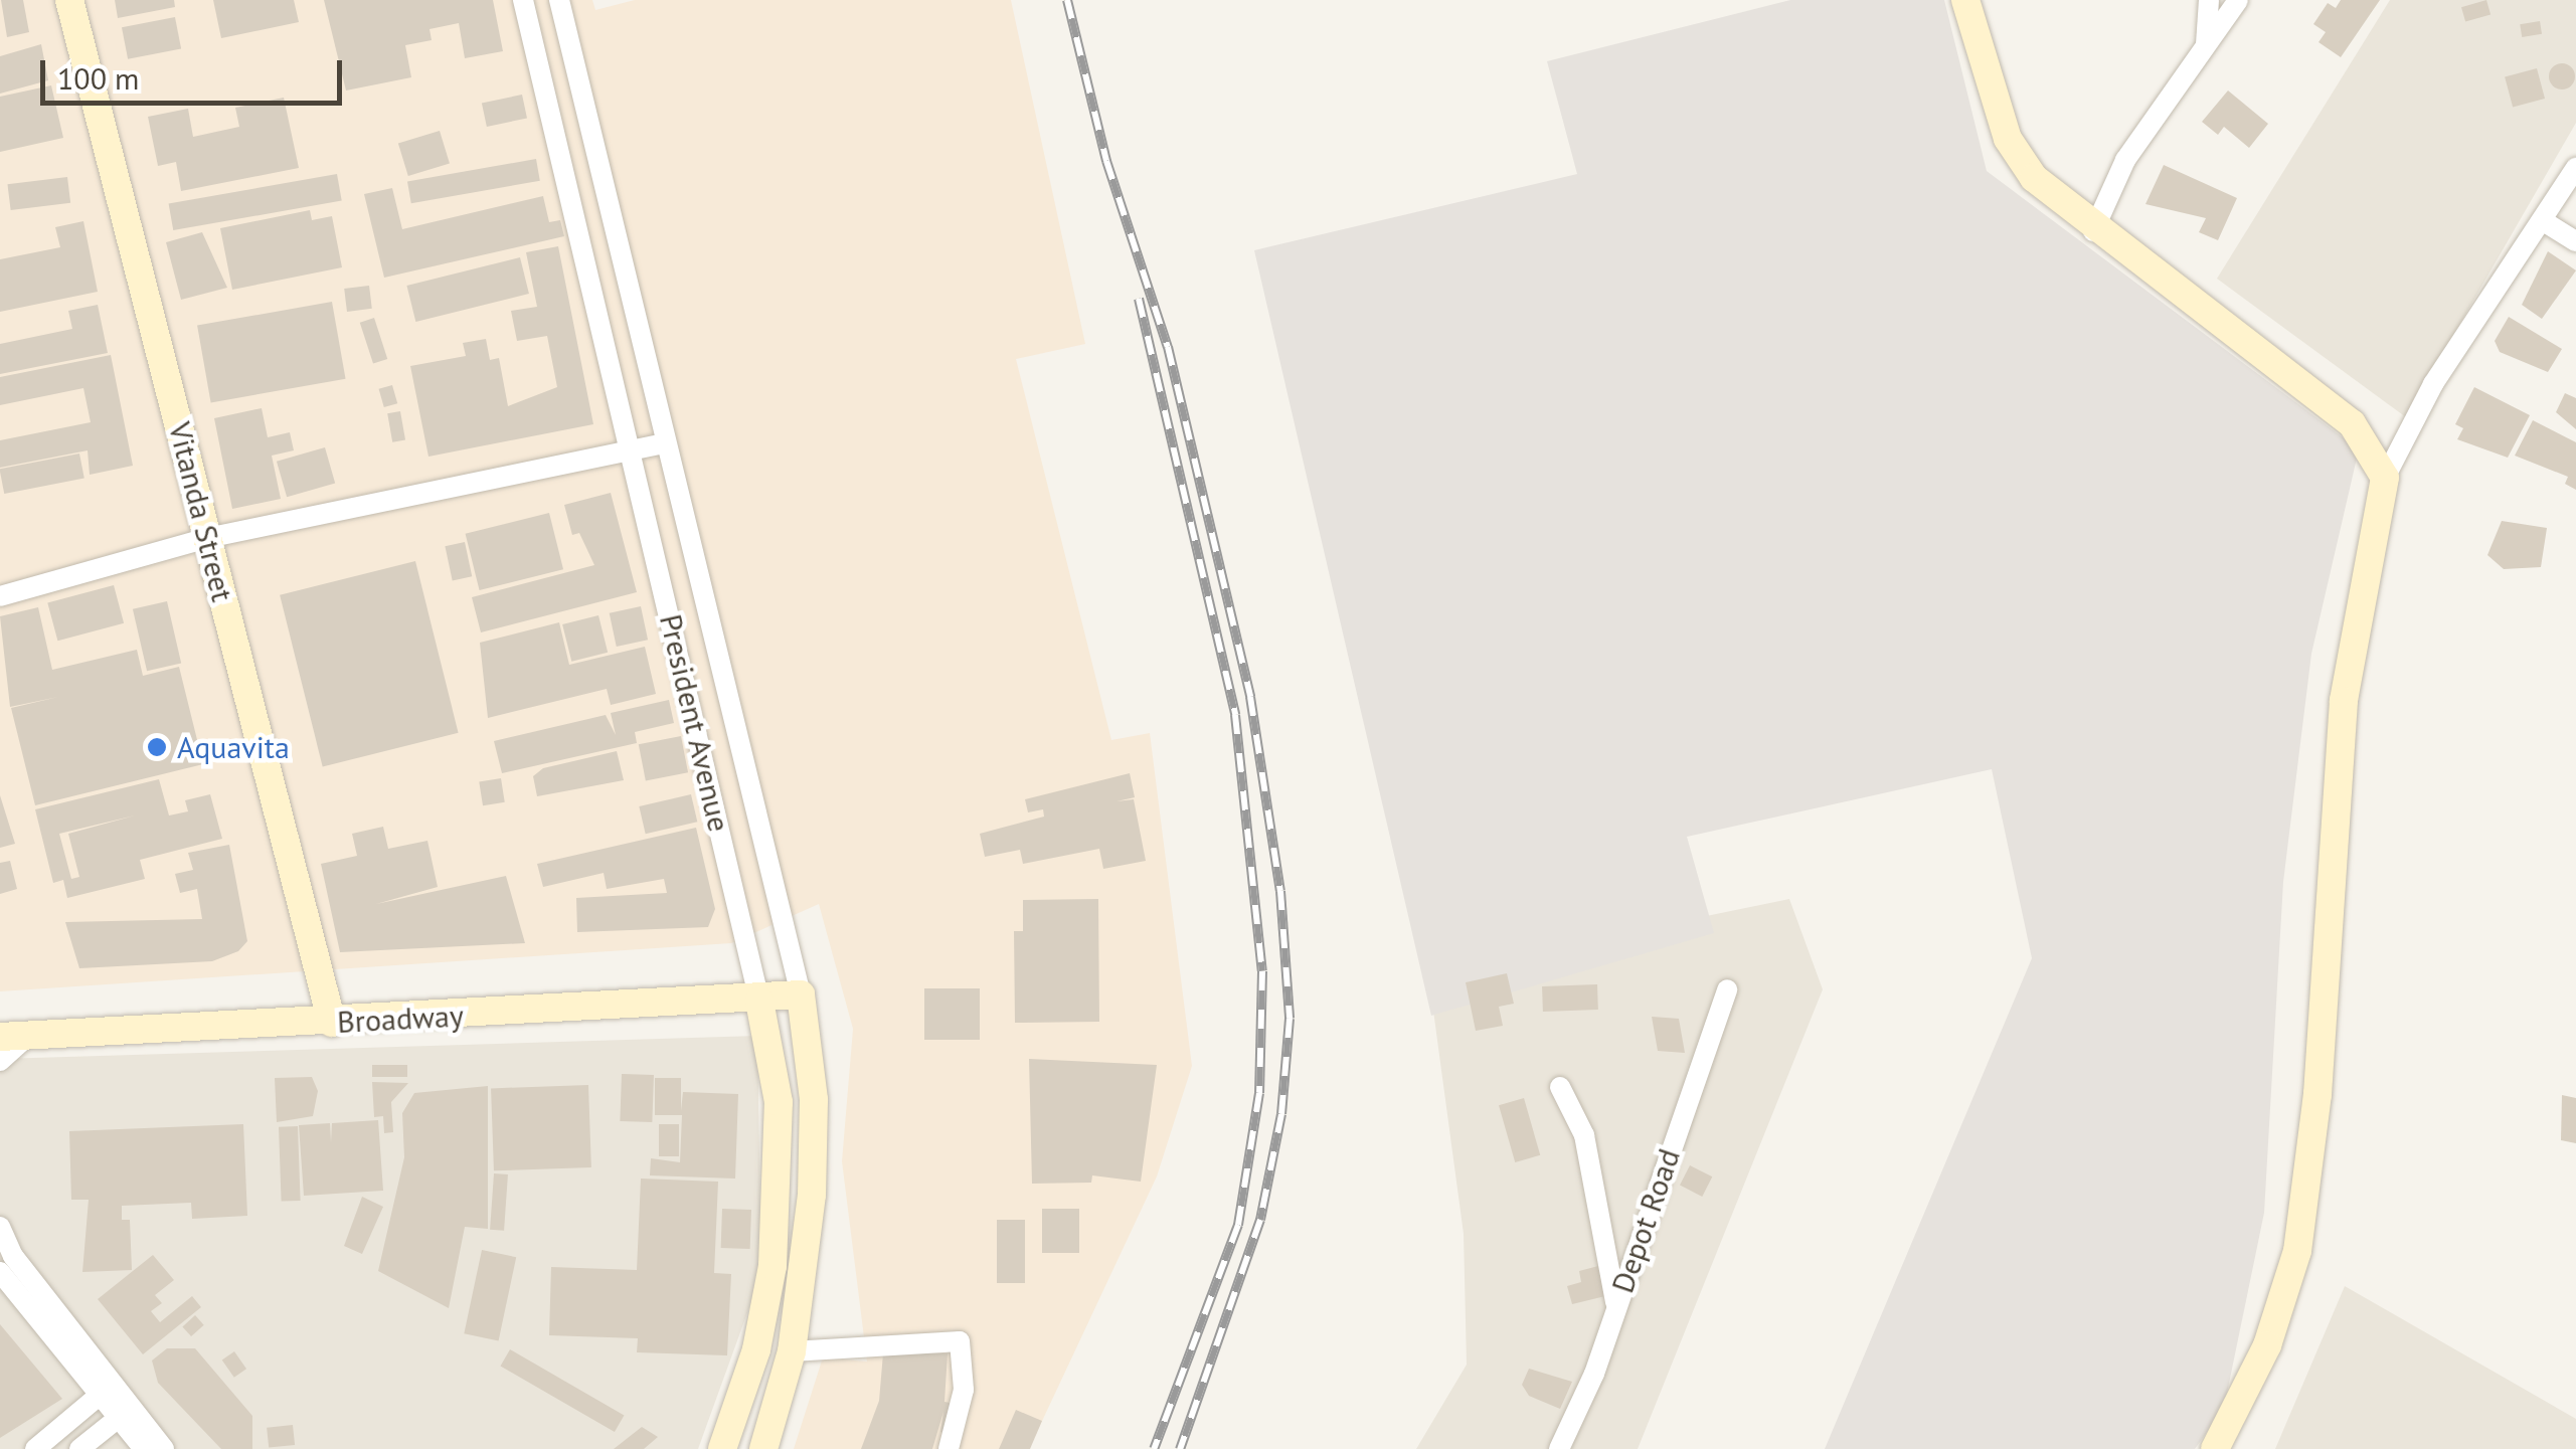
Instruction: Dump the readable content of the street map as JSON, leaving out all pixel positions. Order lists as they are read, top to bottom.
{
  "streets": {
    "street": [
      "Vitanda Street",
      "President Avenue",
      "Broadway",
      "Depot Road"
    ]
  },
  "crossings": [
    ["Vitanda Street", "Broadway"],
    ["President Avenue", "Broadway"]
  ],
  "places": ["Aquavita"],
  "scale_bar": "100 m"
}
